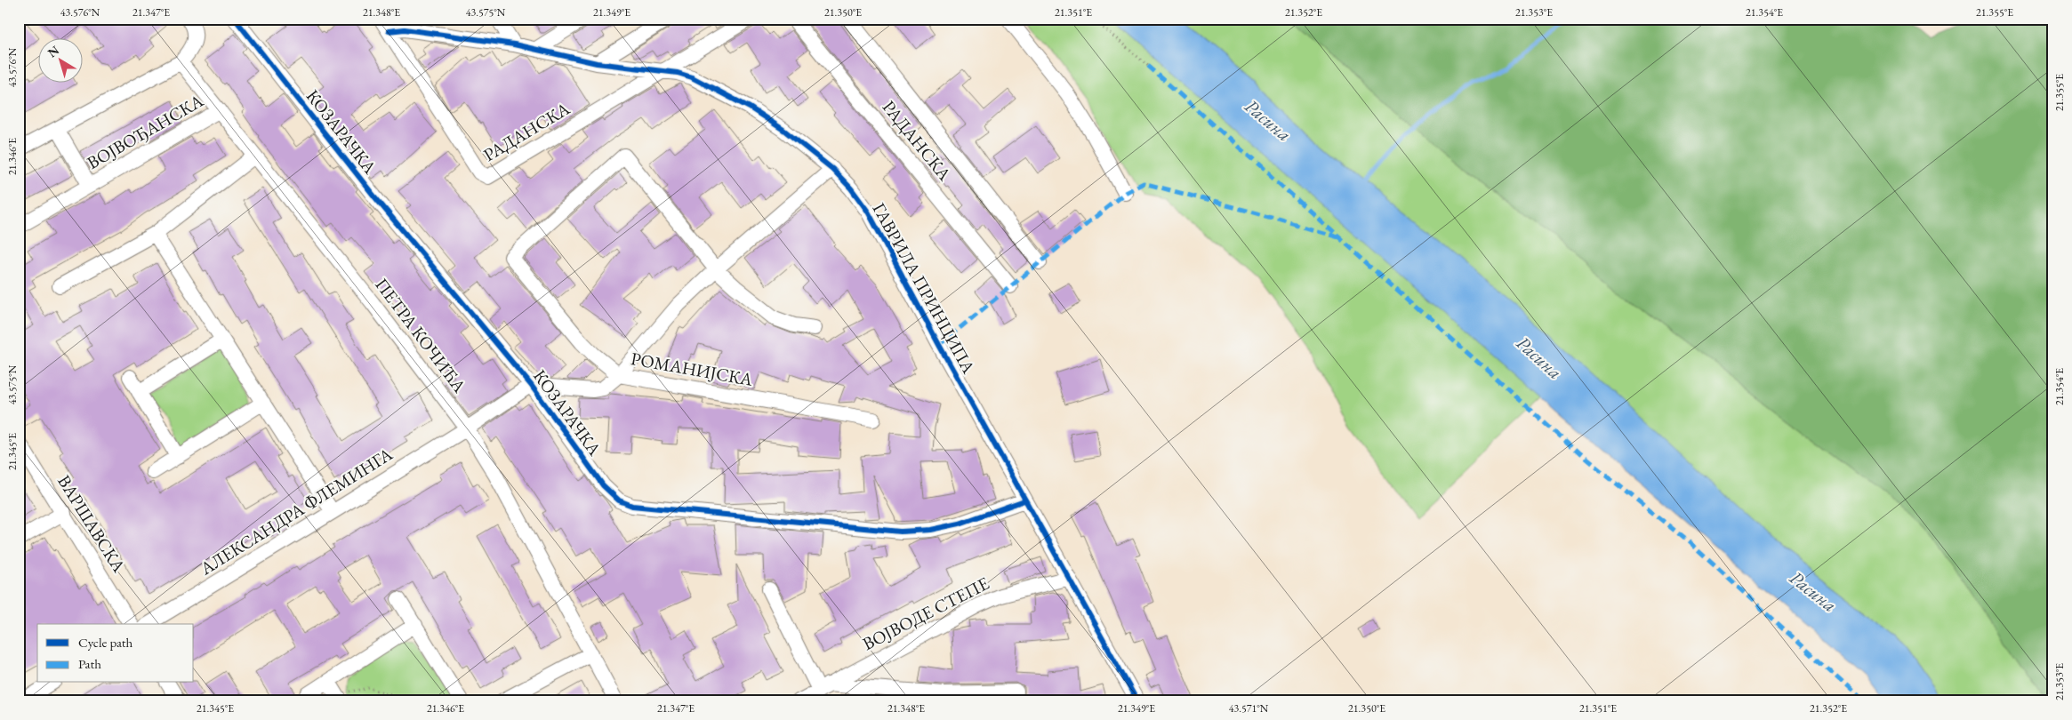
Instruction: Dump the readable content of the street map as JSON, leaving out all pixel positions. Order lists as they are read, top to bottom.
{
  "streets": {
    "street": [
      "ВОЈВОЂАНСКА",
      "КОЗАРАЧКА",
      "РАДАНСКА",
      "ГАВРИЛА ПРИНЦИПА",
      "ПЕТРА КОЧИЋА",
      "РОМАНИЈСКА",
      "АЛЕКСАНДРА ФЛЕМИНГА",
      "ВАРШАВСКА",
      "ВОЈВОДЕ СТЕПЕ"
    ]
  },
  "crossings": [
    ["ВОЈВОЂАНСКА", "ПЕТРА КОЧИЋА"],
    ["КОЗАРАЧКА", "ГАВРИЛА ПРИНЦИПА"],
    ["КОЗАРАЧКА", "РОМАНИЈСКА"],
    ["РАДАНСКА", "ГАВРИЛА ПРИНЦИПА"],
    ["ГАВРИЛА ПРИНЦИПА", "ВОЈВОДЕ СТЕПЕ"],
    ["ПЕТРА КОЧИЋА", "АЛЕКСАНДРА ФЛЕМИНГА"]
  ],
  "water": ["Расина"],
  "legend": ["Cycle path", "Path"],
  "north": "top left",
  "coordinates": [
    "43.576°N",
    "21.347°E",
    "21.348°E",
    "43.575°N",
    "21.349°E",
    "21.350°E",
    "21.351°E",
    "21.352°E",
    "21.353°E",
    "21.354°E",
    "21.355°E",
    "21.346°E",
    "21.345°E",
    "43.571°N"
  ]
}
